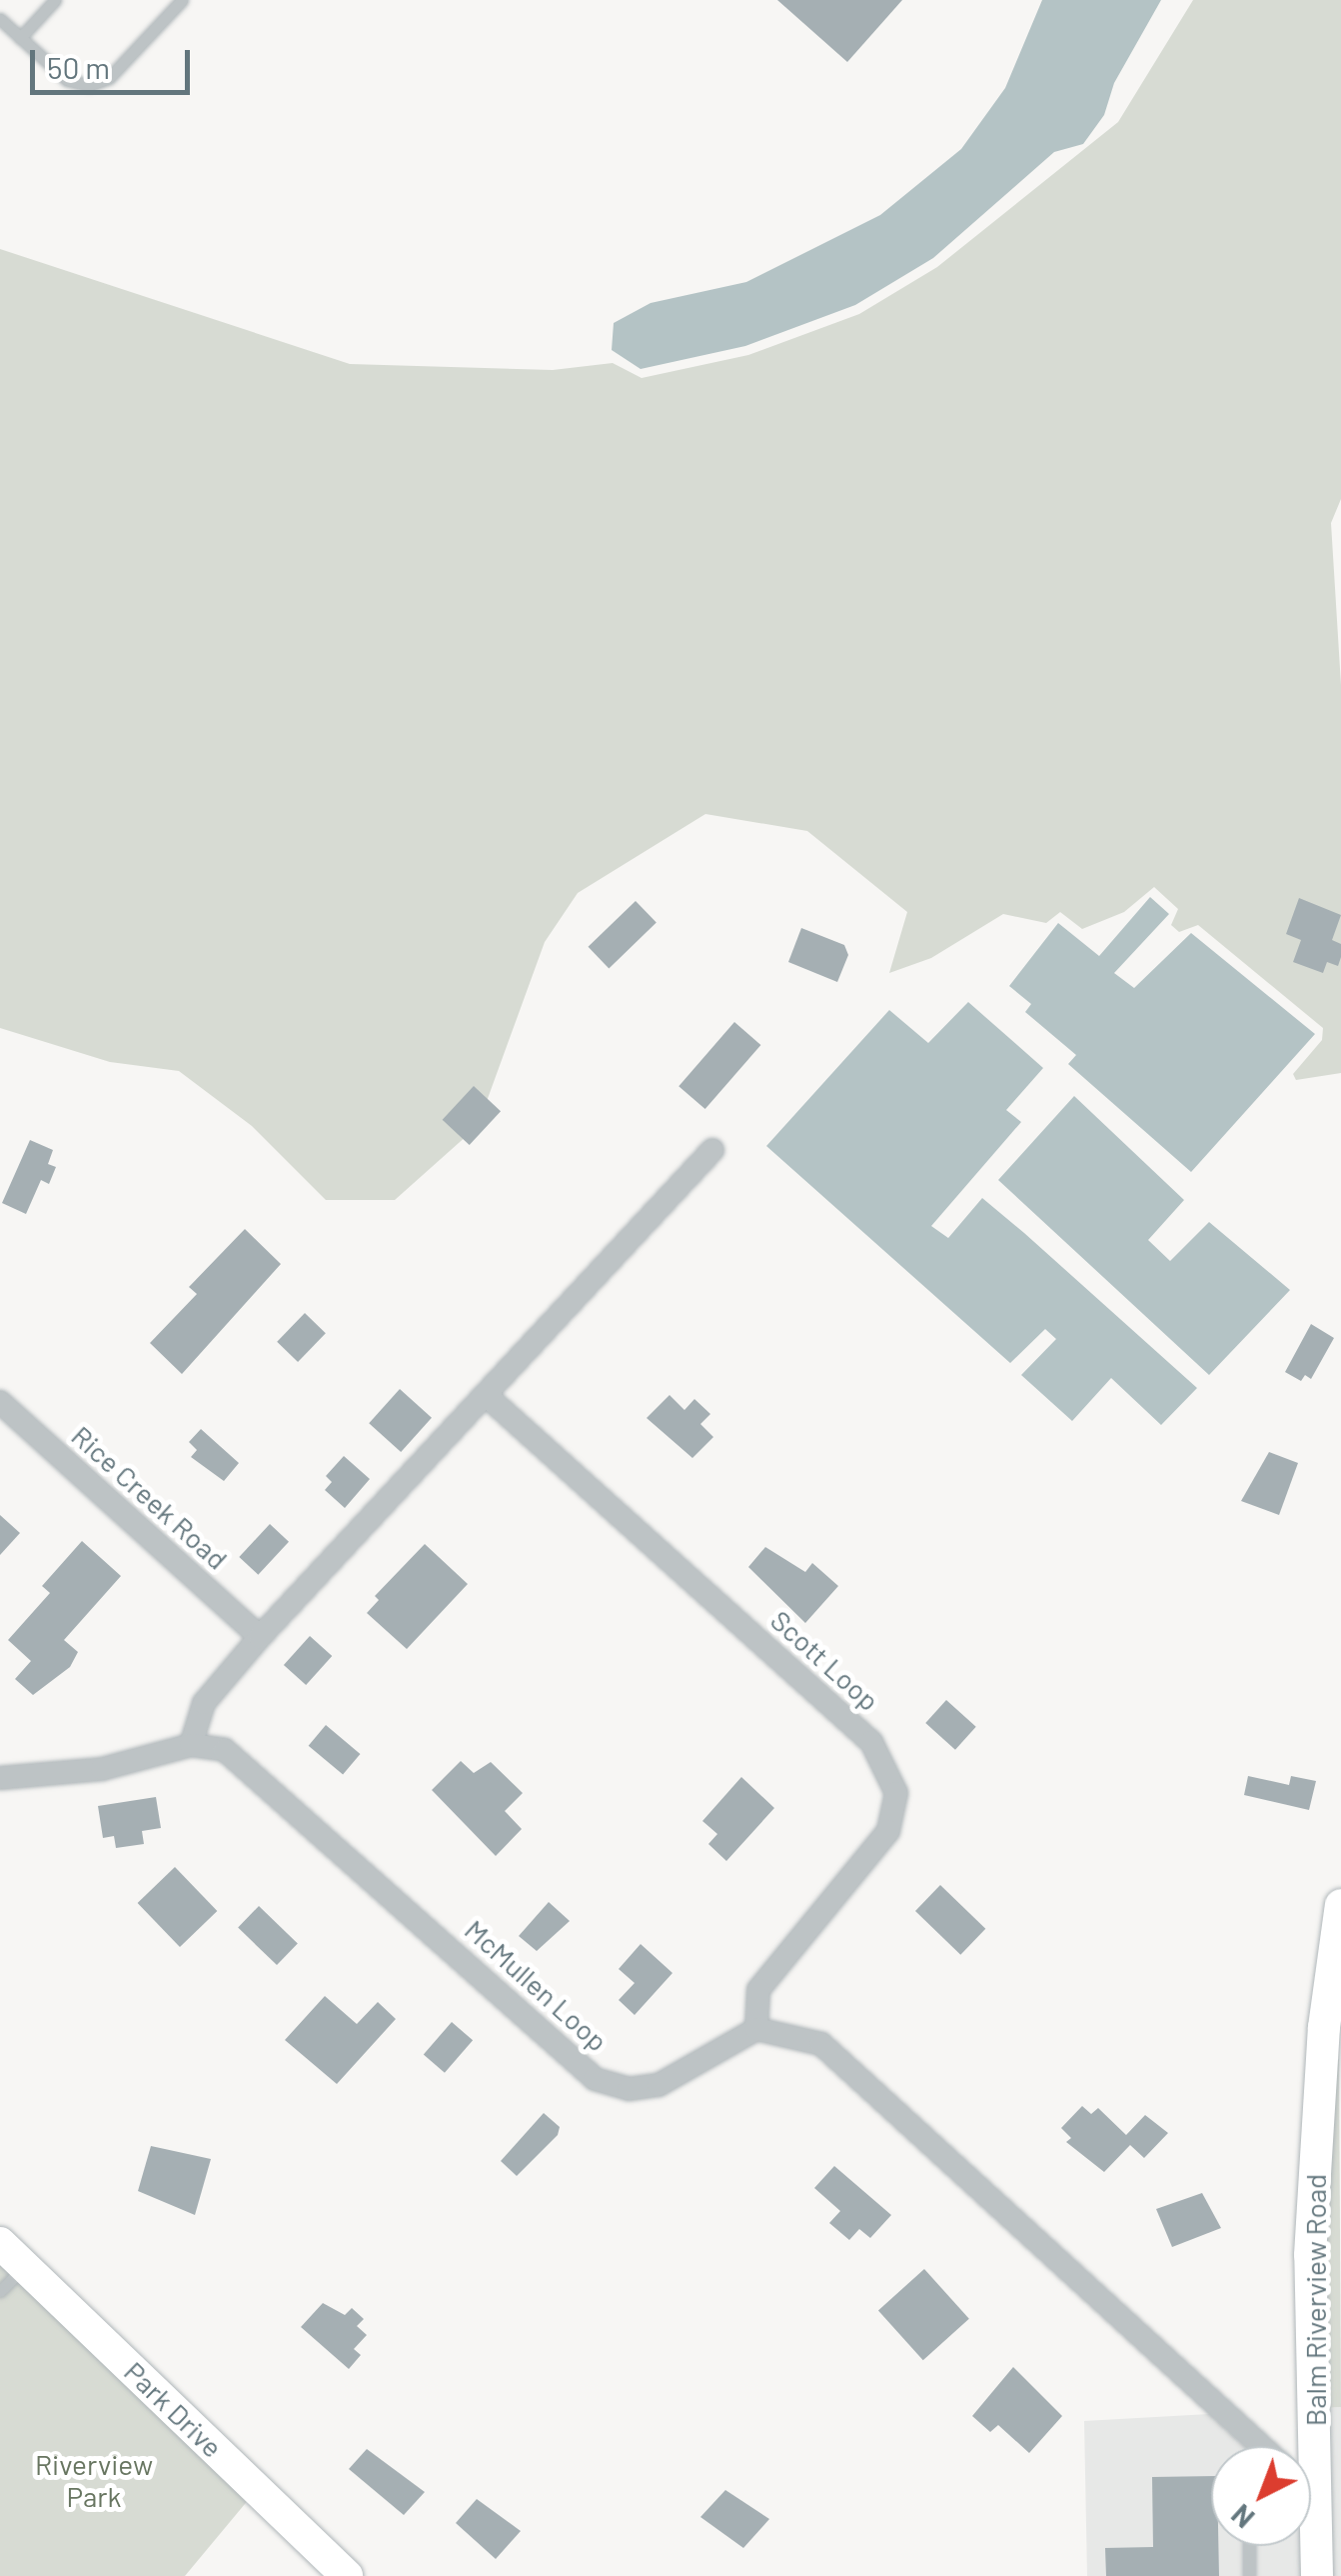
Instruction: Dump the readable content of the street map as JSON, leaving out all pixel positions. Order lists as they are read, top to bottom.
{
  "streets": {
    "main road": ["Balm Riverview Road", "Park Drive"],
    "street": ["Rice Creek Road", "Scott Loop", "McMullen Loop"]
  },
  "crossings": [
    ["Scott Loop", "McMullen Loop"]
  ],
  "parks": ["Riverview Park"],
  "scale_bar": "50 m",
  "north": "bottom left"
}
